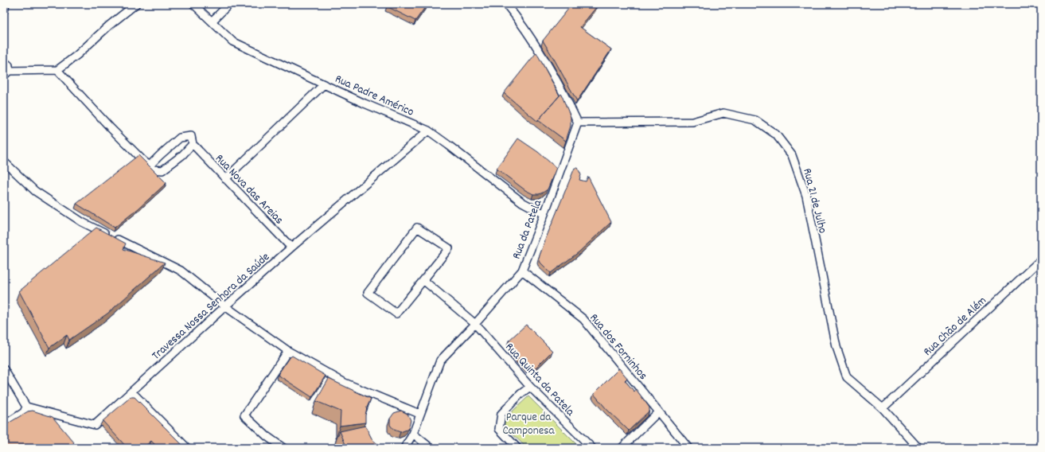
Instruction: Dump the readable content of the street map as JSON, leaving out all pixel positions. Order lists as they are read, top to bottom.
{
  "streets": {
    "street": [
      "Rua Padre Américo",
      "Rua Nova das Areias",
      "Rua 21 de Julho",
      "Rua da Patela",
      "Travessa Nossa Senhora da Saúde",
      "Rua Chão de Além",
      "Rua dos Forninhos",
      "Rua Quinta da Patela"
    ]
  },
  "crossings": [
    ["Rua Padre Américo", "Rua da Patela"],
    ["Rua Padre Américo", "Travessa Nossa Senhora da Saúde"],
    ["Rua Nova das Areias", "Travessa Nossa Senhora da Saúde"],
    ["Rua 21 de Julho", "Rua da Patela"],
    ["Rua 21 de Julho", "Rua Chão de Além"],
    ["Rua da Patela", "Rua dos Forninhos"],
    ["Rua da Patela", "Rua Quinta da Patela"]
  ],
  "parks": ["Parque da Camponesa"]
}
